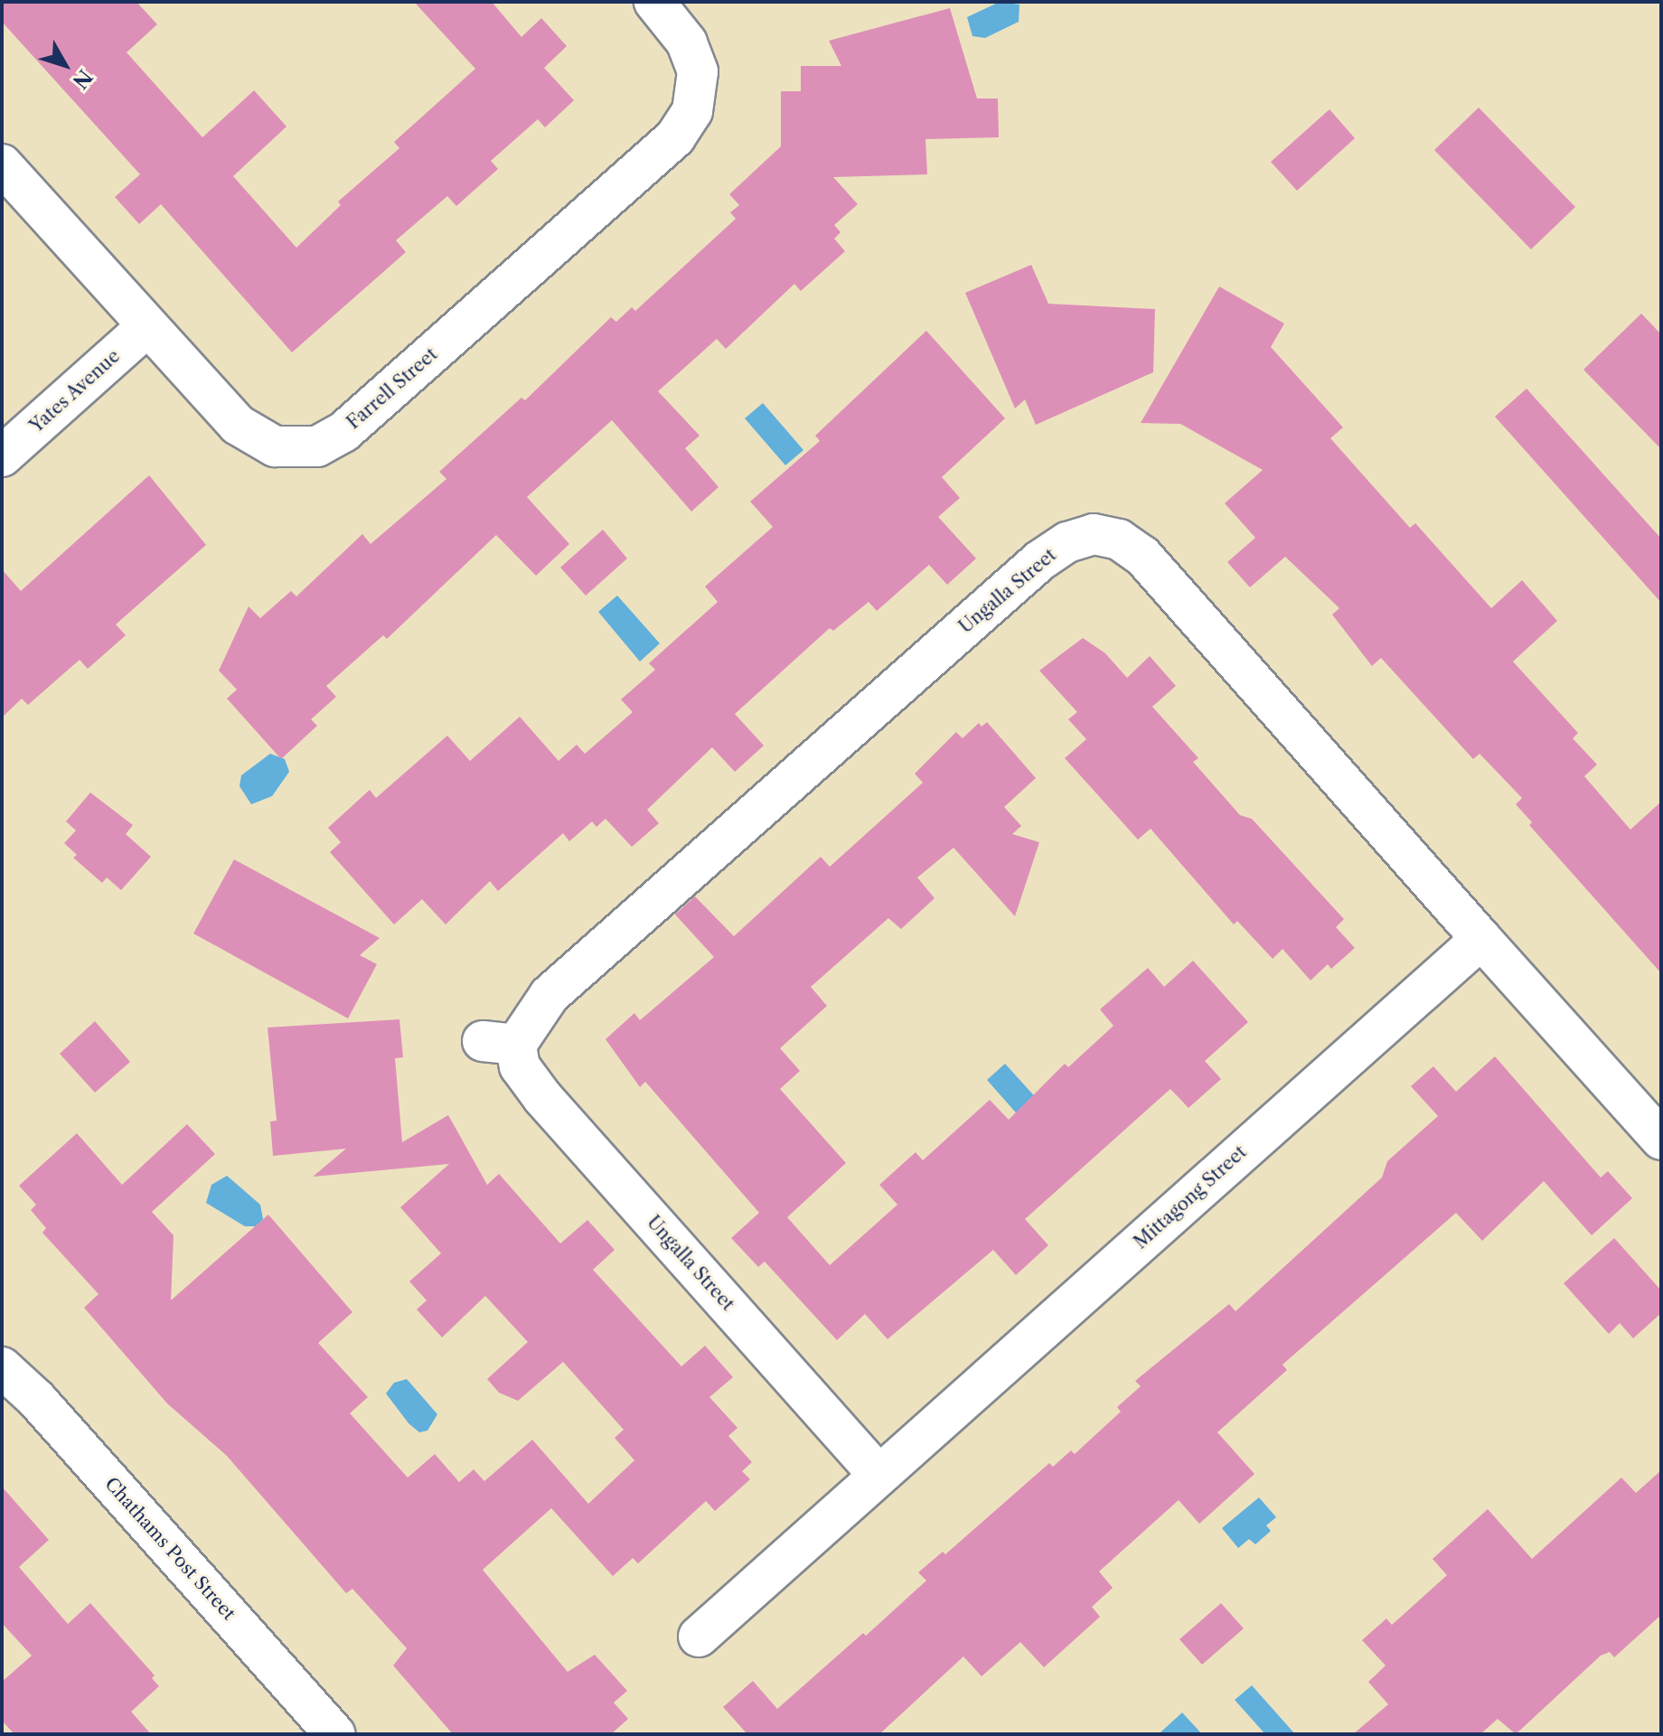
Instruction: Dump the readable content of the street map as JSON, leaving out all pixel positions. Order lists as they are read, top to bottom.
{
  "streets": {
    "street": [
      "Farrell Street",
      "Yates Avenue",
      "Ungalla Street",
      "Mittagong Street",
      "Chathams Post Street"
    ]
  },
  "crossings": [
    ["Farrell Street", "Yates Avenue"],
    ["Ungalla Street", "Mittagong Street"]
  ],
  "north": "bottom right"
}
